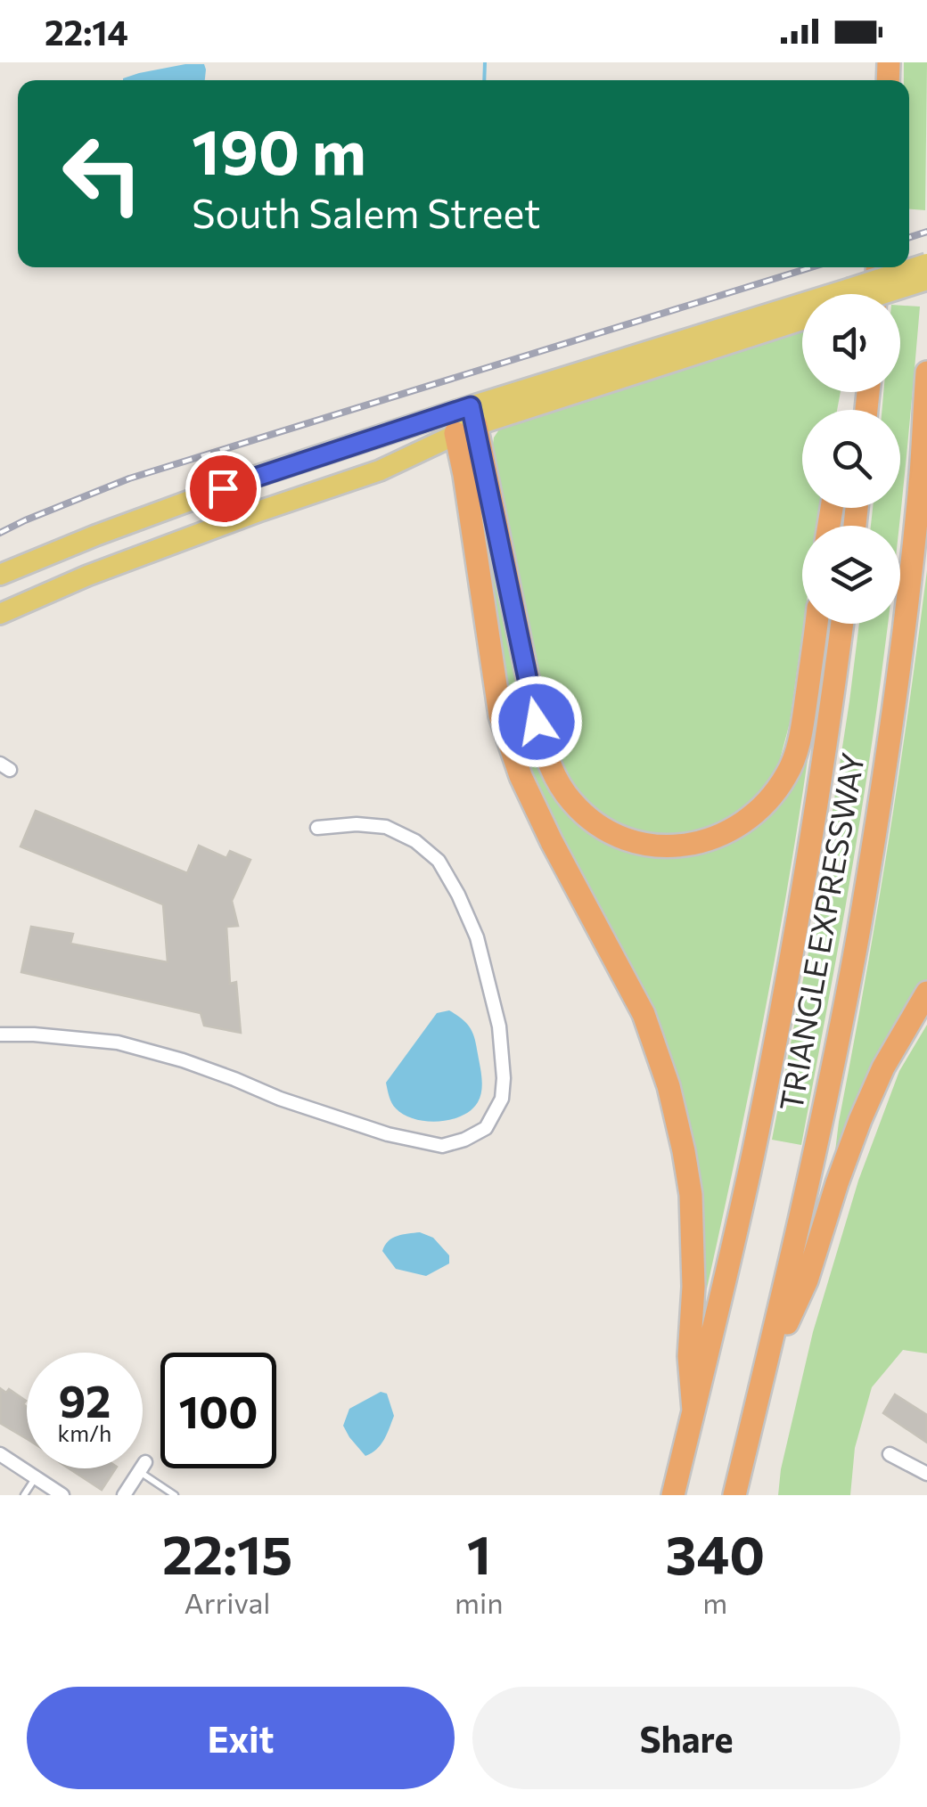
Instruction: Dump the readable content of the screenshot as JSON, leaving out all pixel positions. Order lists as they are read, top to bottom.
{
  "streets": {
    "highway": ["TRIANGLE EXPRESSWAY"]
  },
  "page": {
    "status": "22:14",
    "turn": ["190 m", "South Salem Street"],
    "speed": "92 km/h",
    "limit": "100",
    "eta": [
      "22:15",
      "Arrival",
      "1",
      "min",
      "340",
      "m"
    ],
    "buttons": ["Exit", "Share"]
  }
}
